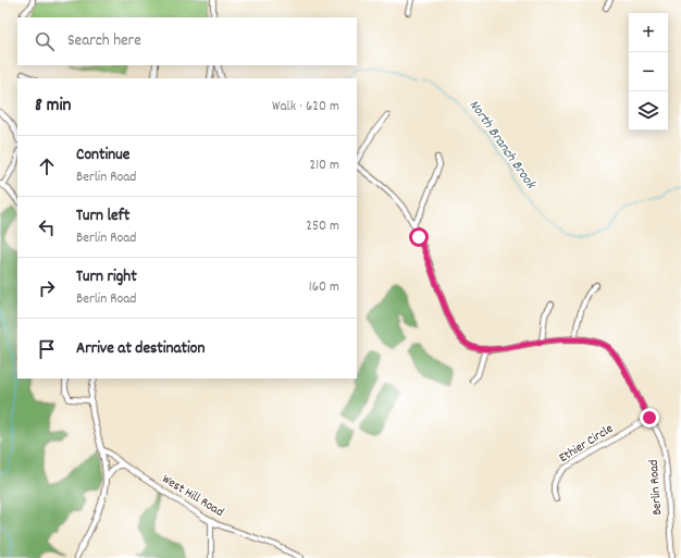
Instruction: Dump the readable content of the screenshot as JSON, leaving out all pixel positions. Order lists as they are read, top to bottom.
{
  "streets": {
    "street": ["Ethier Circle", "Berlin Road", "West Hill Road"]
  },
  "crossings": [
    ["Ethier Circle", "Berlin Road"]
  ],
  "water": ["North Branch Brook"],
  "page": {
    "map_buttons": ["+", "−"],
    "search": "Search here",
    "heading": ["8 min", "Walk · 620 m"],
    "list": [
      ["Continue", "Berlin Road", "210 m"],
      ["Turn left", "Berlin Road", "250 m"],
      ["Turn right", "Berlin Road", "160 m"],
      "Arrive at destination"
    ]
  }
}
